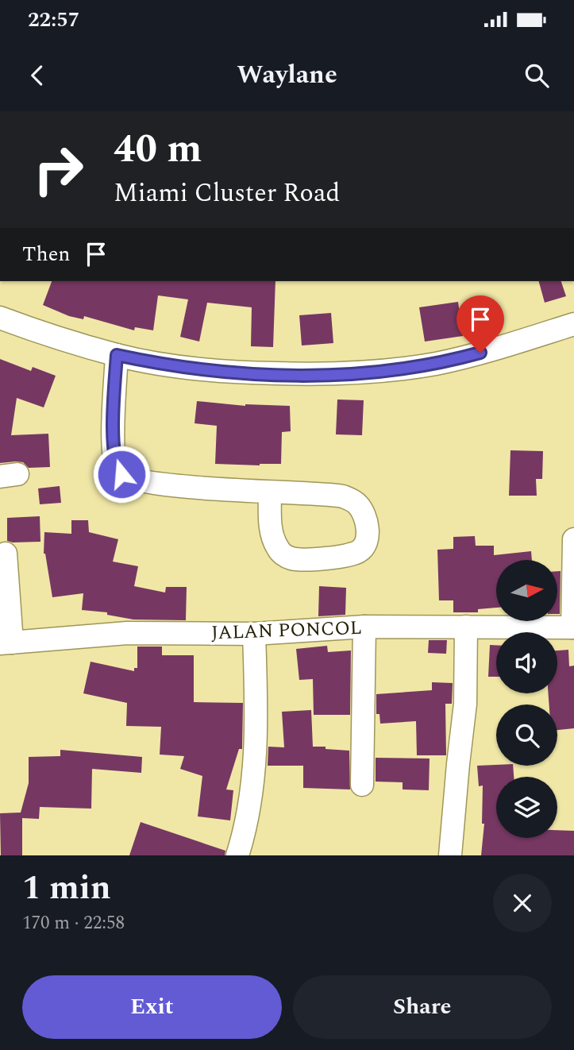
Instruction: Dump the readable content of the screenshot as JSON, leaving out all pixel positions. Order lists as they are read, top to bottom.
{
  "streets": {
    "street": ["JALAN PONCOL"]
  },
  "north": "right",
  "page": {
    "status": "22:57",
    "header": "Waylane",
    "turn": ["40 m", "Miami Cluster Road"],
    "then": "Then",
    "heading": ["1 min", "170 m · 22:58"],
    "buttons": ["Exit", "Share"]
  }
}
